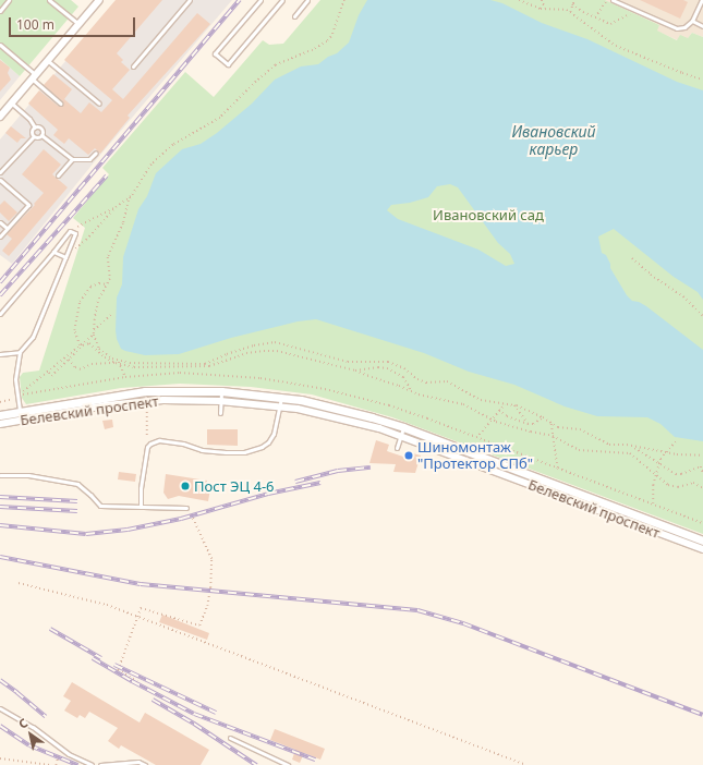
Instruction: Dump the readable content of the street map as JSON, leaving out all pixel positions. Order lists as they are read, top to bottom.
{
  "streets": {
    "street": ["Белевский проспект"]
  },
  "water": ["Ивановский карьер"],
  "parks": ["Ивановский сад"],
  "places": ["Шиномонтаж \"Протектор СПб\"", "Пост ЭЦ 4-6"],
  "scale_bar": "100 m",
  "north": "top left"
}
